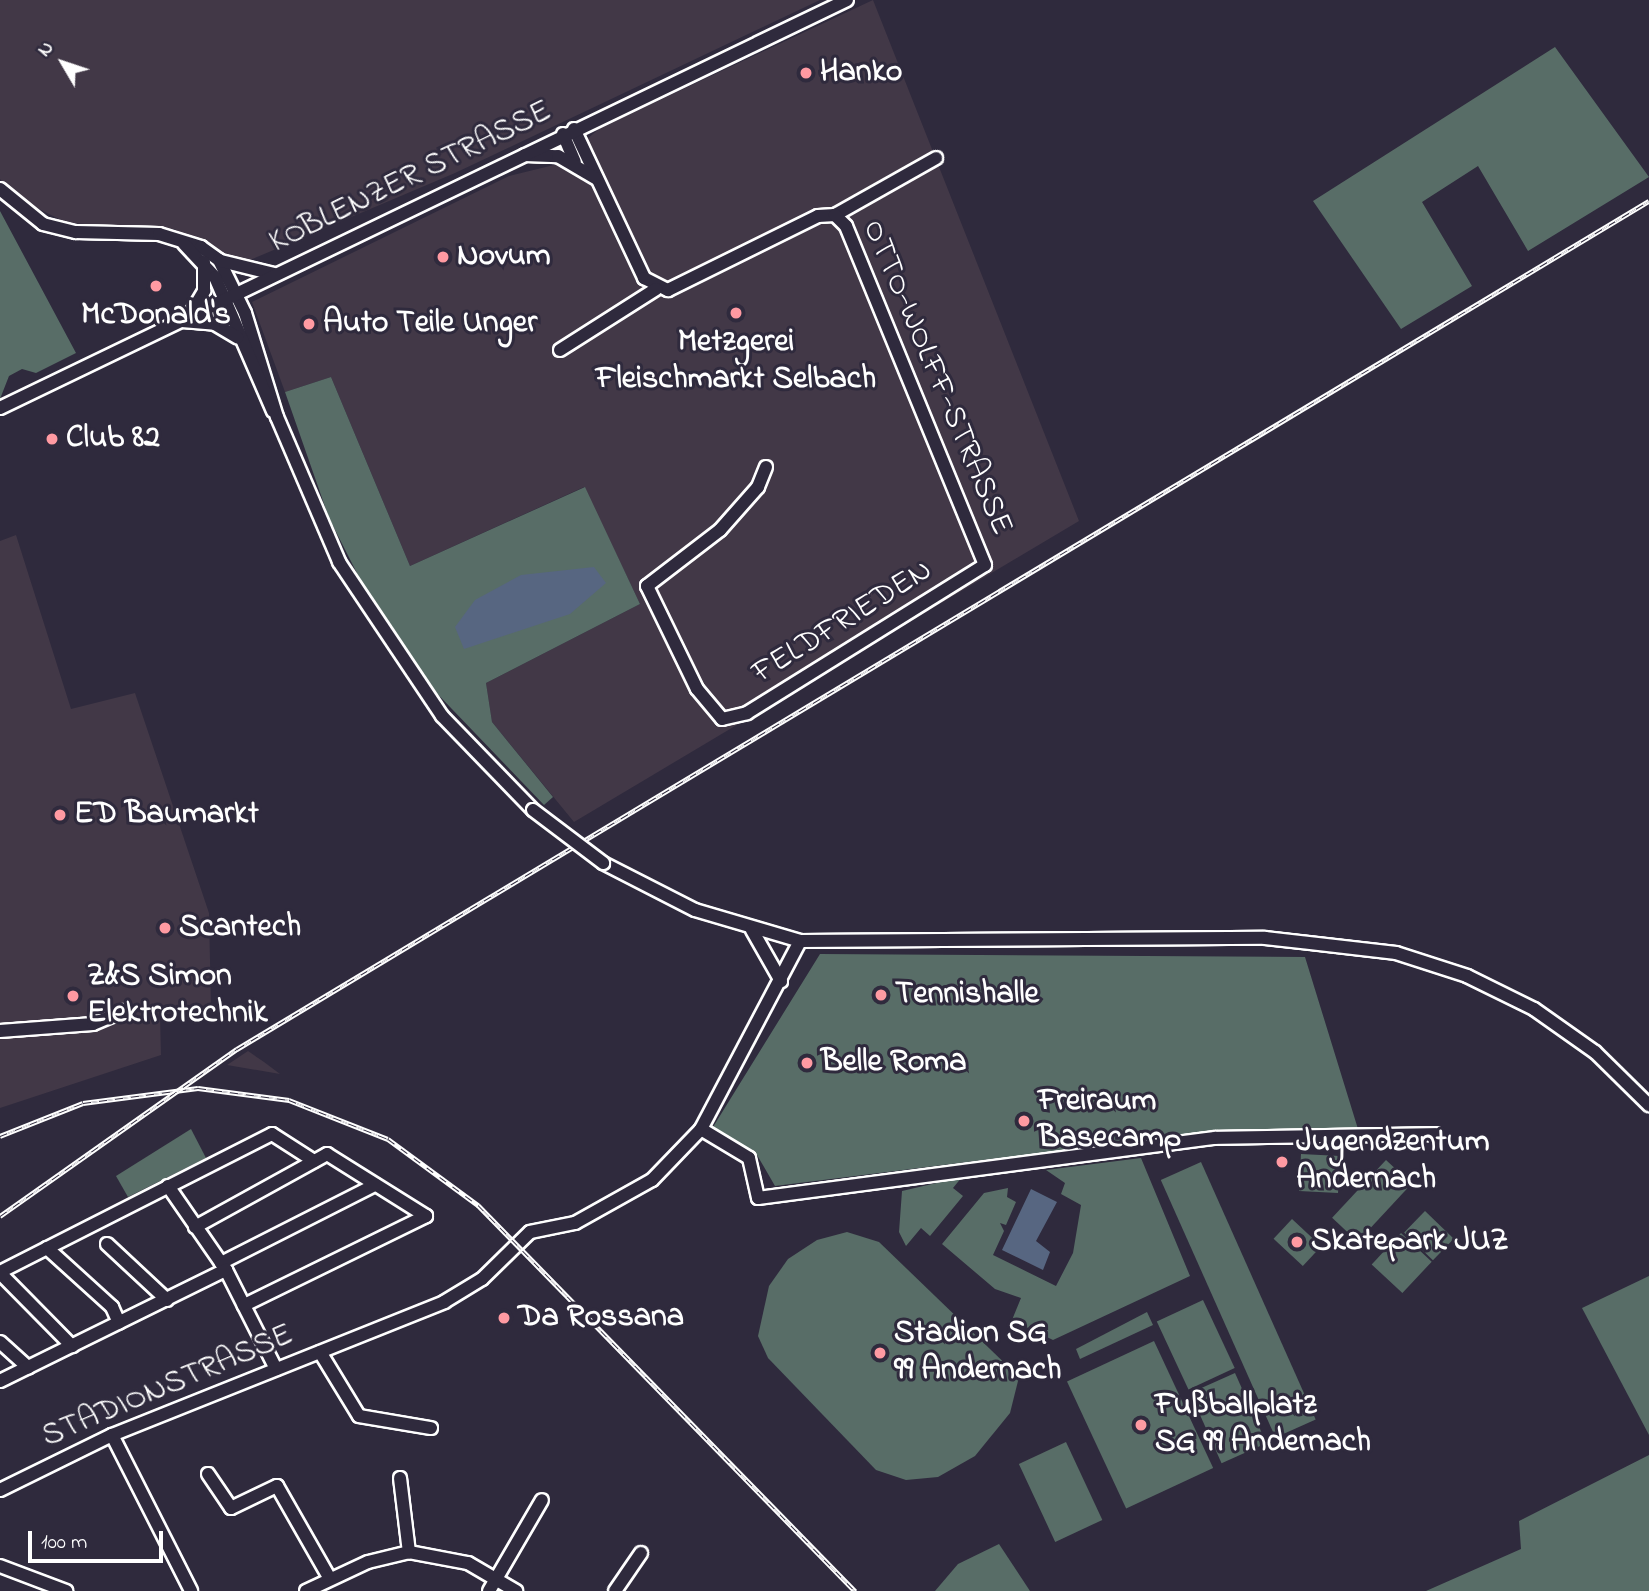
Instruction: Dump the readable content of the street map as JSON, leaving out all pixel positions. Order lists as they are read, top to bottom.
{
  "streets": {
    "street": [
      "KOBLENZER STRASSE",
      "OTTO-WOLFF-STRASSE",
      "FELDFRIEDEN",
      "STADIONSTRASSE"
    ]
  },
  "crossings": [
    ["OTTO-WOLFF-STRASSE", "FELDFRIEDEN"]
  ],
  "places": [
    "Hanko",
    "Novum",
    "McDonald's",
    "Metzgerei Fleischmarkt Selbach",
    "Auto Teile Unger",
    "Club 82",
    "ED Baumarkt",
    "Scantech",
    "Tennishalle",
    "Z&S Simon Elektrotechnik",
    "Belle Roma",
    "Freiraum Basecamp",
    "Jugendzentum Andernach",
    "Skatepark JUZ",
    "Da Rossana",
    "Stadion SG 99 Andernach",
    "Fußballplatz SG 99 Andernach"
  ],
  "scale_bar": "100 m",
  "north": "top left"
}
